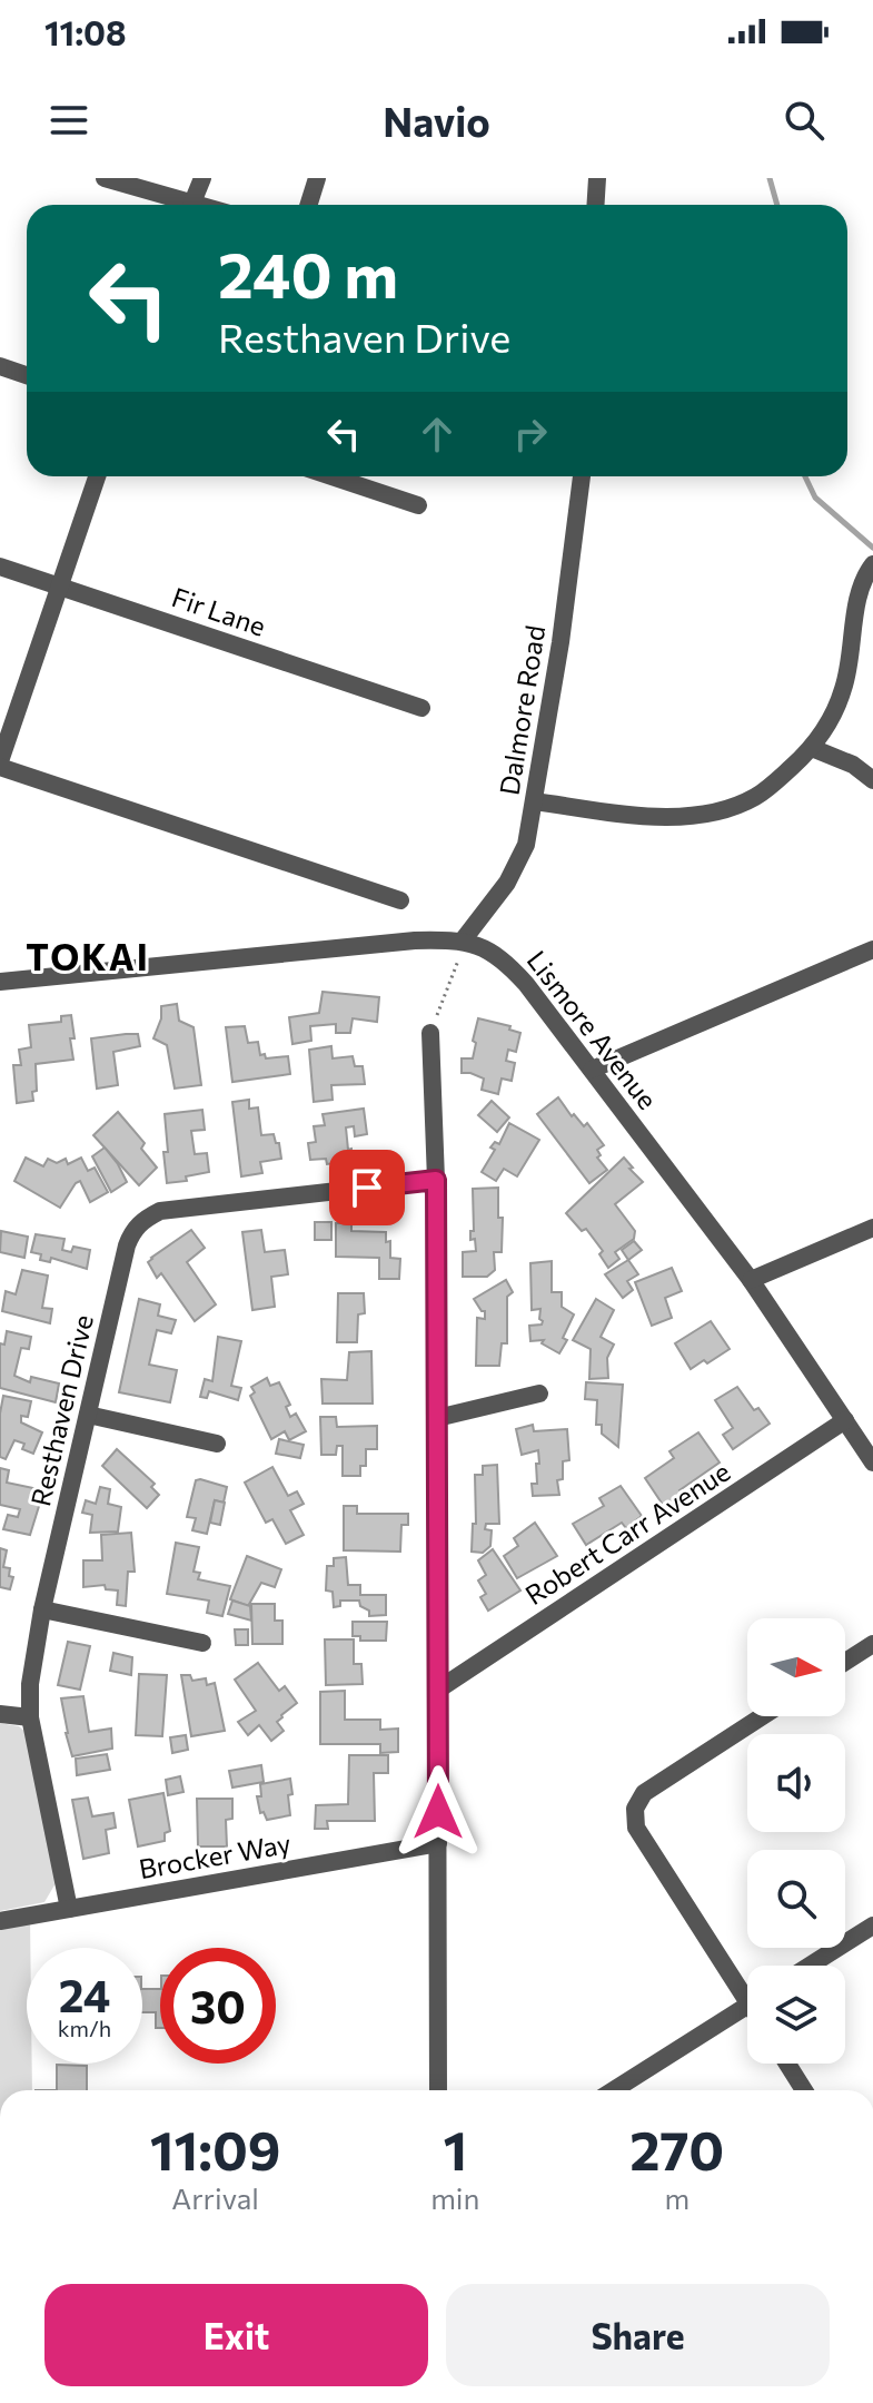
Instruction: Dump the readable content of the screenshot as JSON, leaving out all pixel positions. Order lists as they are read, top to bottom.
{
  "streets": {
    "street": [
      "Fir Lane",
      "Dalmore Road",
      "Lismore Avenue",
      "Resthaven Drive",
      "Robert Carr Avenue",
      "Brocker Way"
    ]
  },
  "crossings": [
    ["Dalmore Road", "Lismore Avenue"],
    ["Lismore Avenue", "Robert Carr Avenue"],
    ["Resthaven Drive", "Brocker Way"]
  ],
  "districts": ["TOKAI"],
  "north": "right",
  "page": {
    "status": "11:08",
    "header": "Navio",
    "turn": ["240 m", "Resthaven Drive"],
    "speed": "24 km/h",
    "limit": "30",
    "eta": [
      "11:09",
      "Arrival",
      "1",
      "min",
      "270",
      "m"
    ],
    "buttons": ["Exit", "Share"]
  }
}
